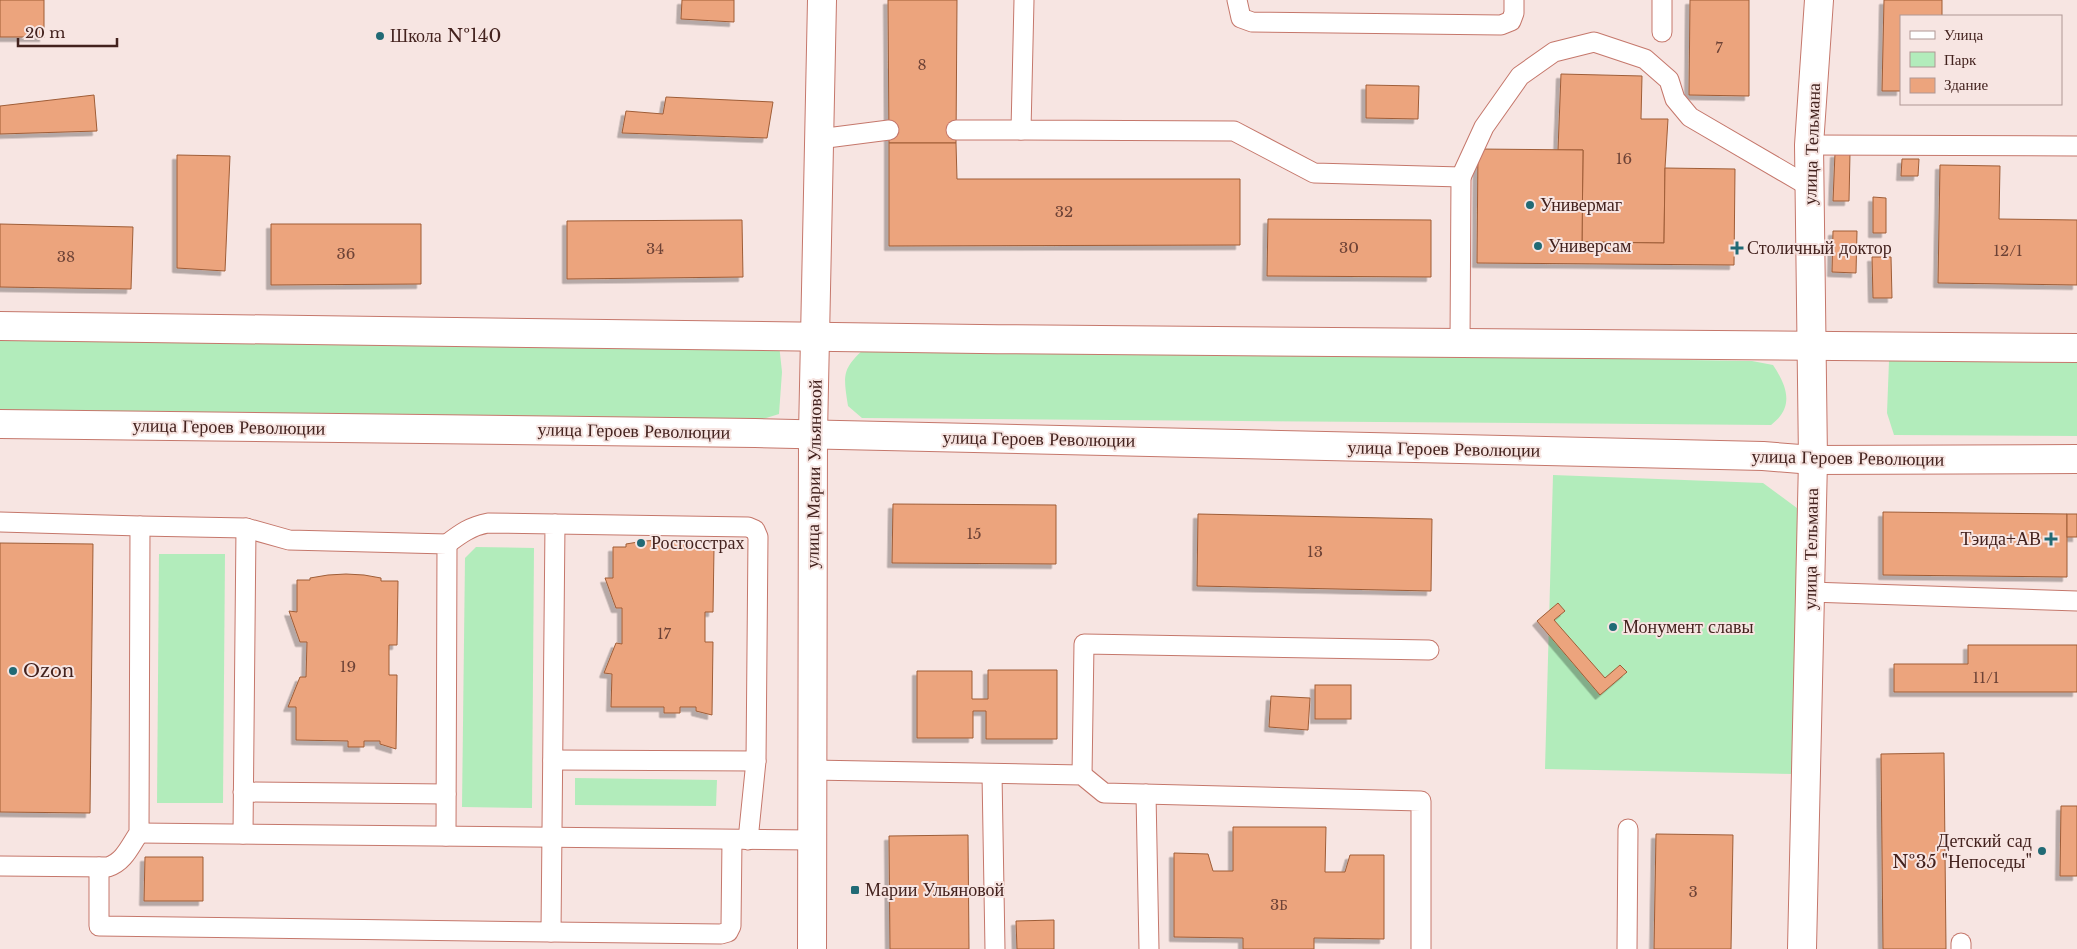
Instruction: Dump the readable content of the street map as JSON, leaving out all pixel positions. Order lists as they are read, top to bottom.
{
  "streets": {
    "street": ["улица Тельмана", "улица Героев Революции", "улица Марии Ульяновой"]
  },
  "crossings": [
    ["улица Тельмана", "улица Героев Революции"],
    ["улица Героев Революции", "улица Марии Ульяновой"]
  ],
  "places": {
    "other": [
      "Школа №140",
      "Универмаг",
      "Универсам",
      "Росгосстрах",
      "Монумент славы",
      "Ozon",
      "Детский сад №35 \"Непоседы\""
    ],
    "health": ["Столичный доктор", "Тэида+АВ"],
    "transit": ["Марии Ульяновой"]
  },
  "house_numbers": [
    "7",
    "8",
    "16",
    "32",
    "30",
    "34",
    "12/1",
    "36",
    "38",
    "15",
    "13",
    "17",
    "19",
    "11/1",
    "3",
    "3Б"
  ],
  "legend": ["Улица", "Парк", "Здание"],
  "scale_bar": "20 m"
}
